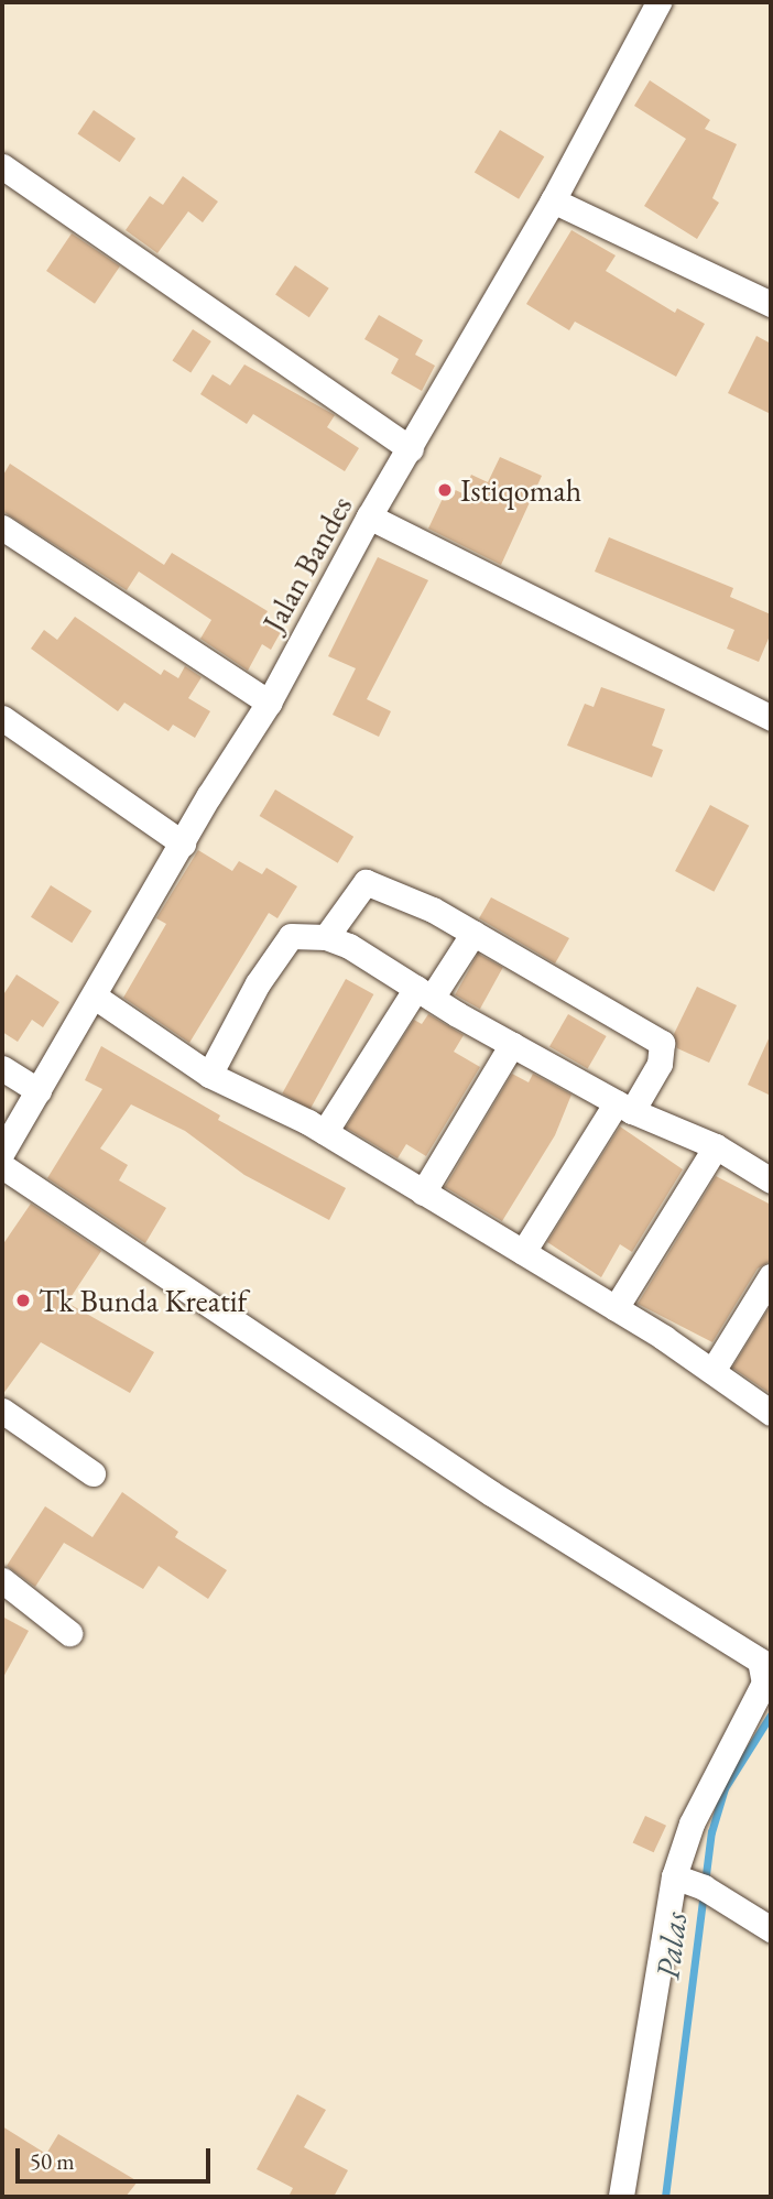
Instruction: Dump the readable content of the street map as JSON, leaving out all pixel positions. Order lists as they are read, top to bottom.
{
  "streets": {
    "street": ["Jalan Bandes"]
  },
  "water": ["Palas"],
  "places": ["Istiqomah", "Tk Bunda Kreatif"],
  "scale_bar": "50 m"
}
